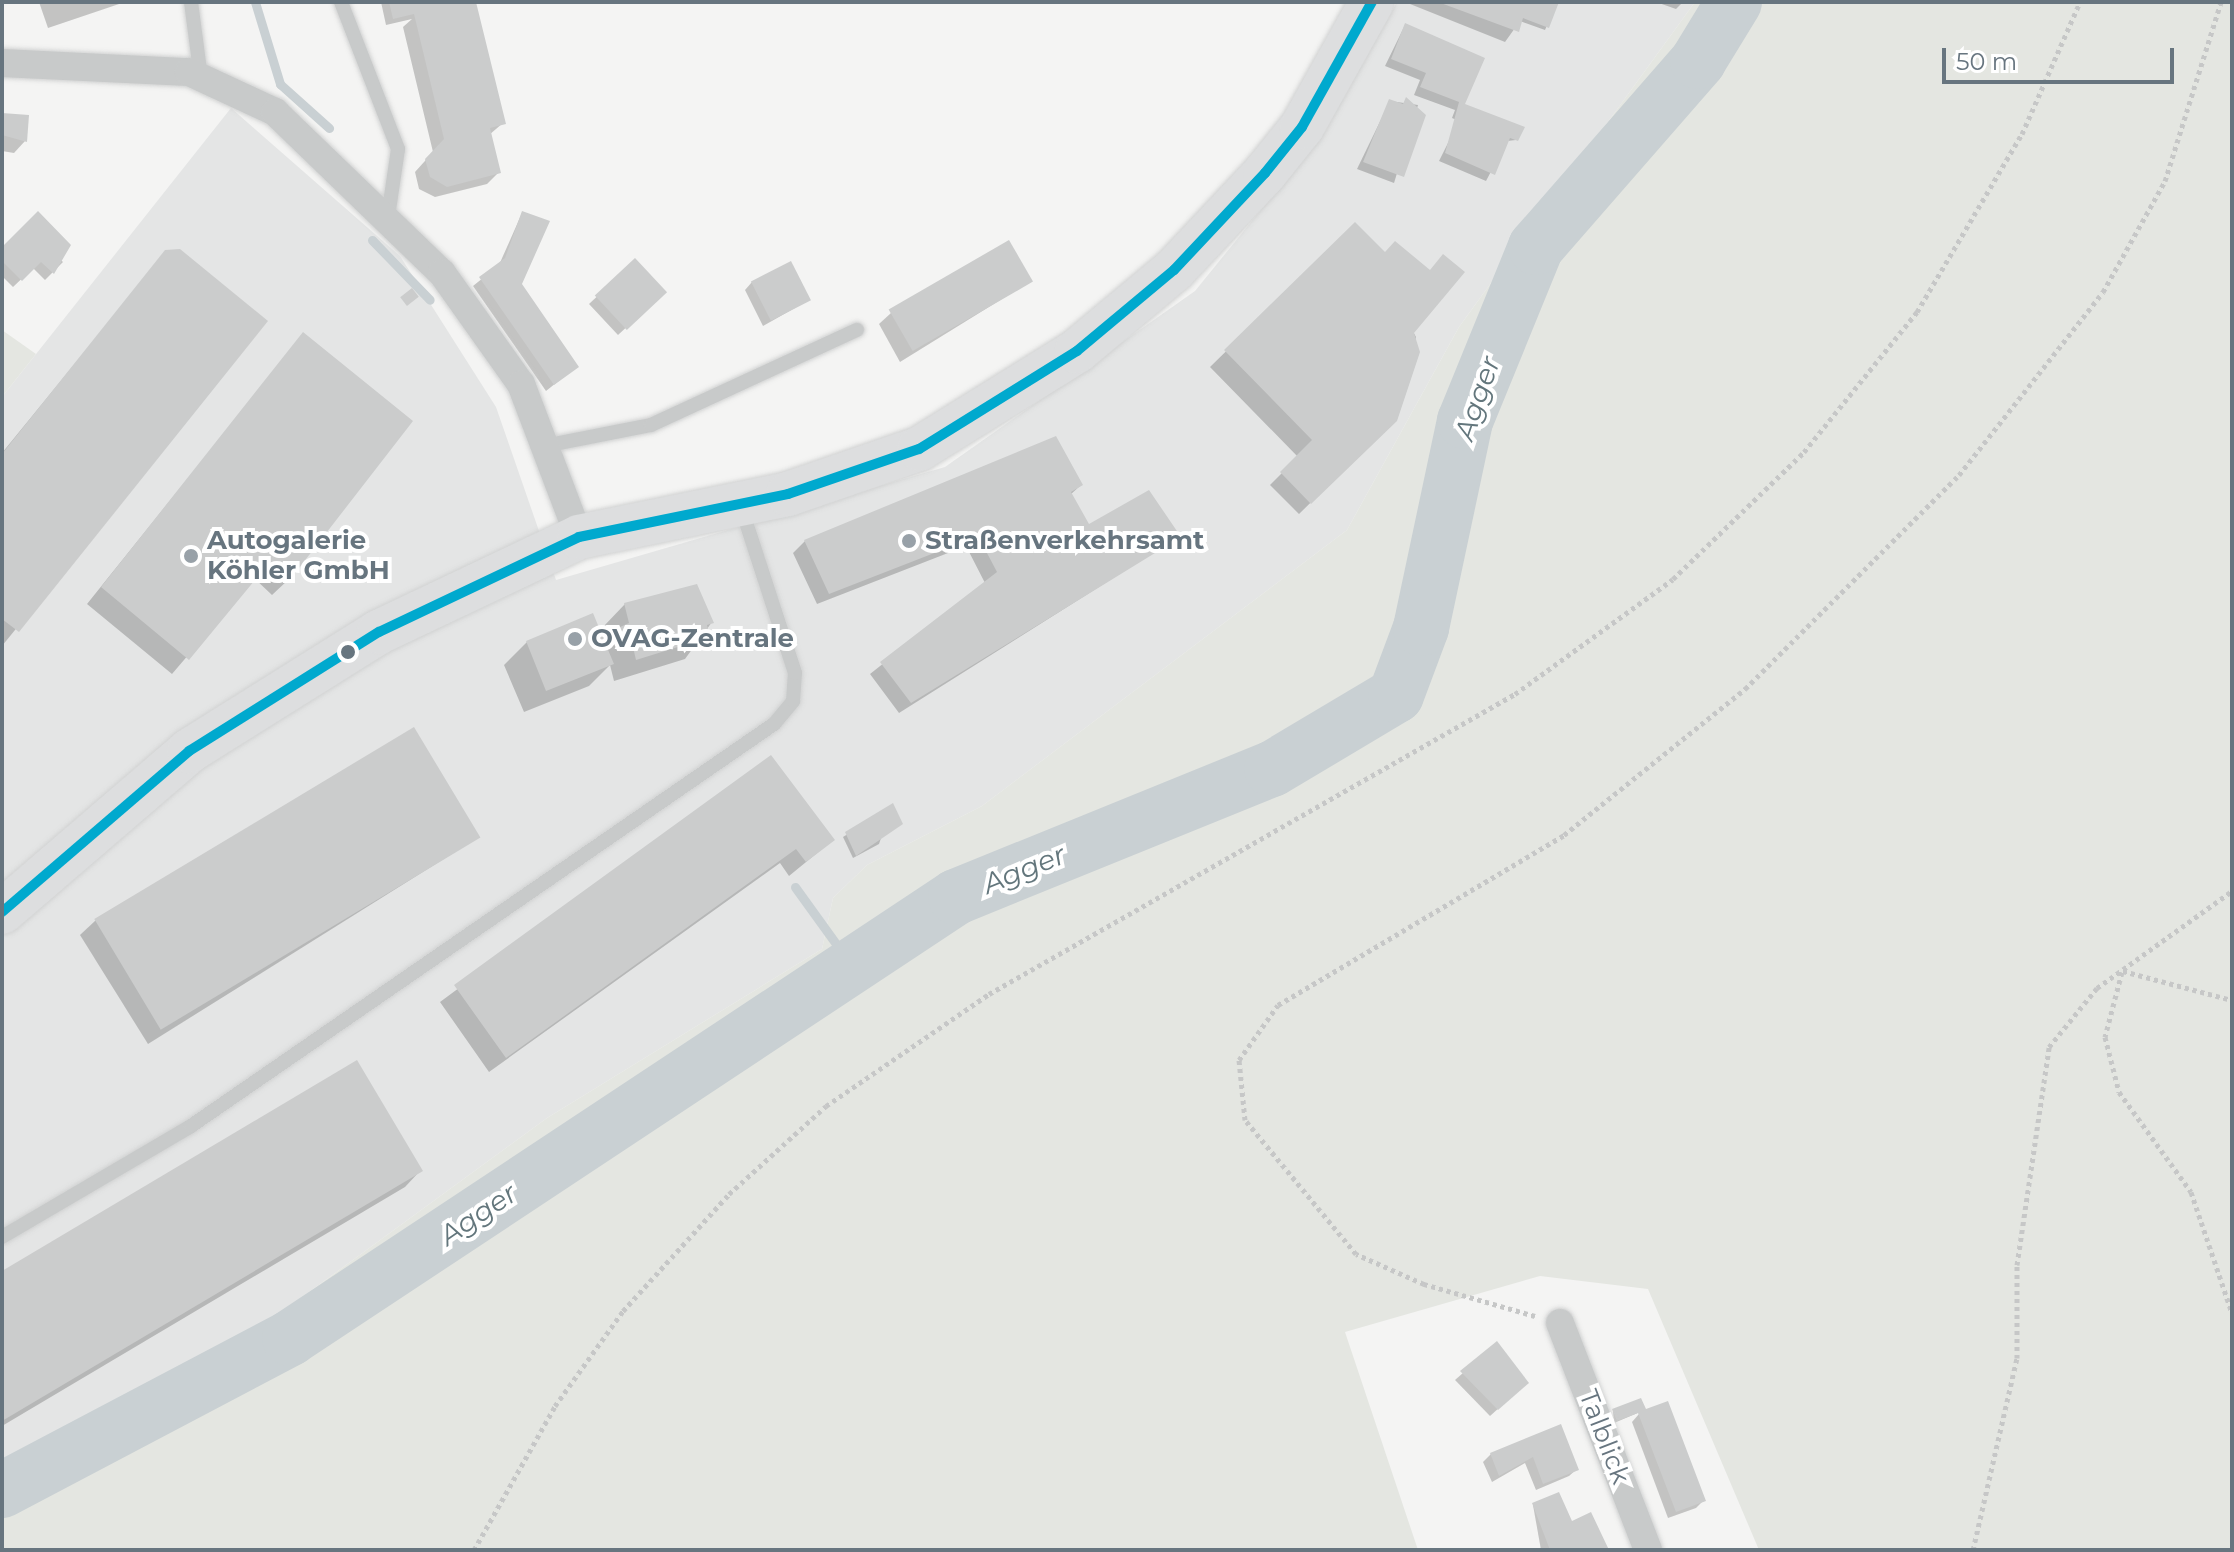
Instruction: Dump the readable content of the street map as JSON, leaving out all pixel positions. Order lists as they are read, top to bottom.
{
  "streets": {
    "street": ["Talblick"]
  },
  "water": ["Agger"],
  "places": ["Straßenverkehrsamt", "Autogalerie Köhler GmbH", "OVAG-Zentrale"],
  "scale_bar": "50 m"
}
